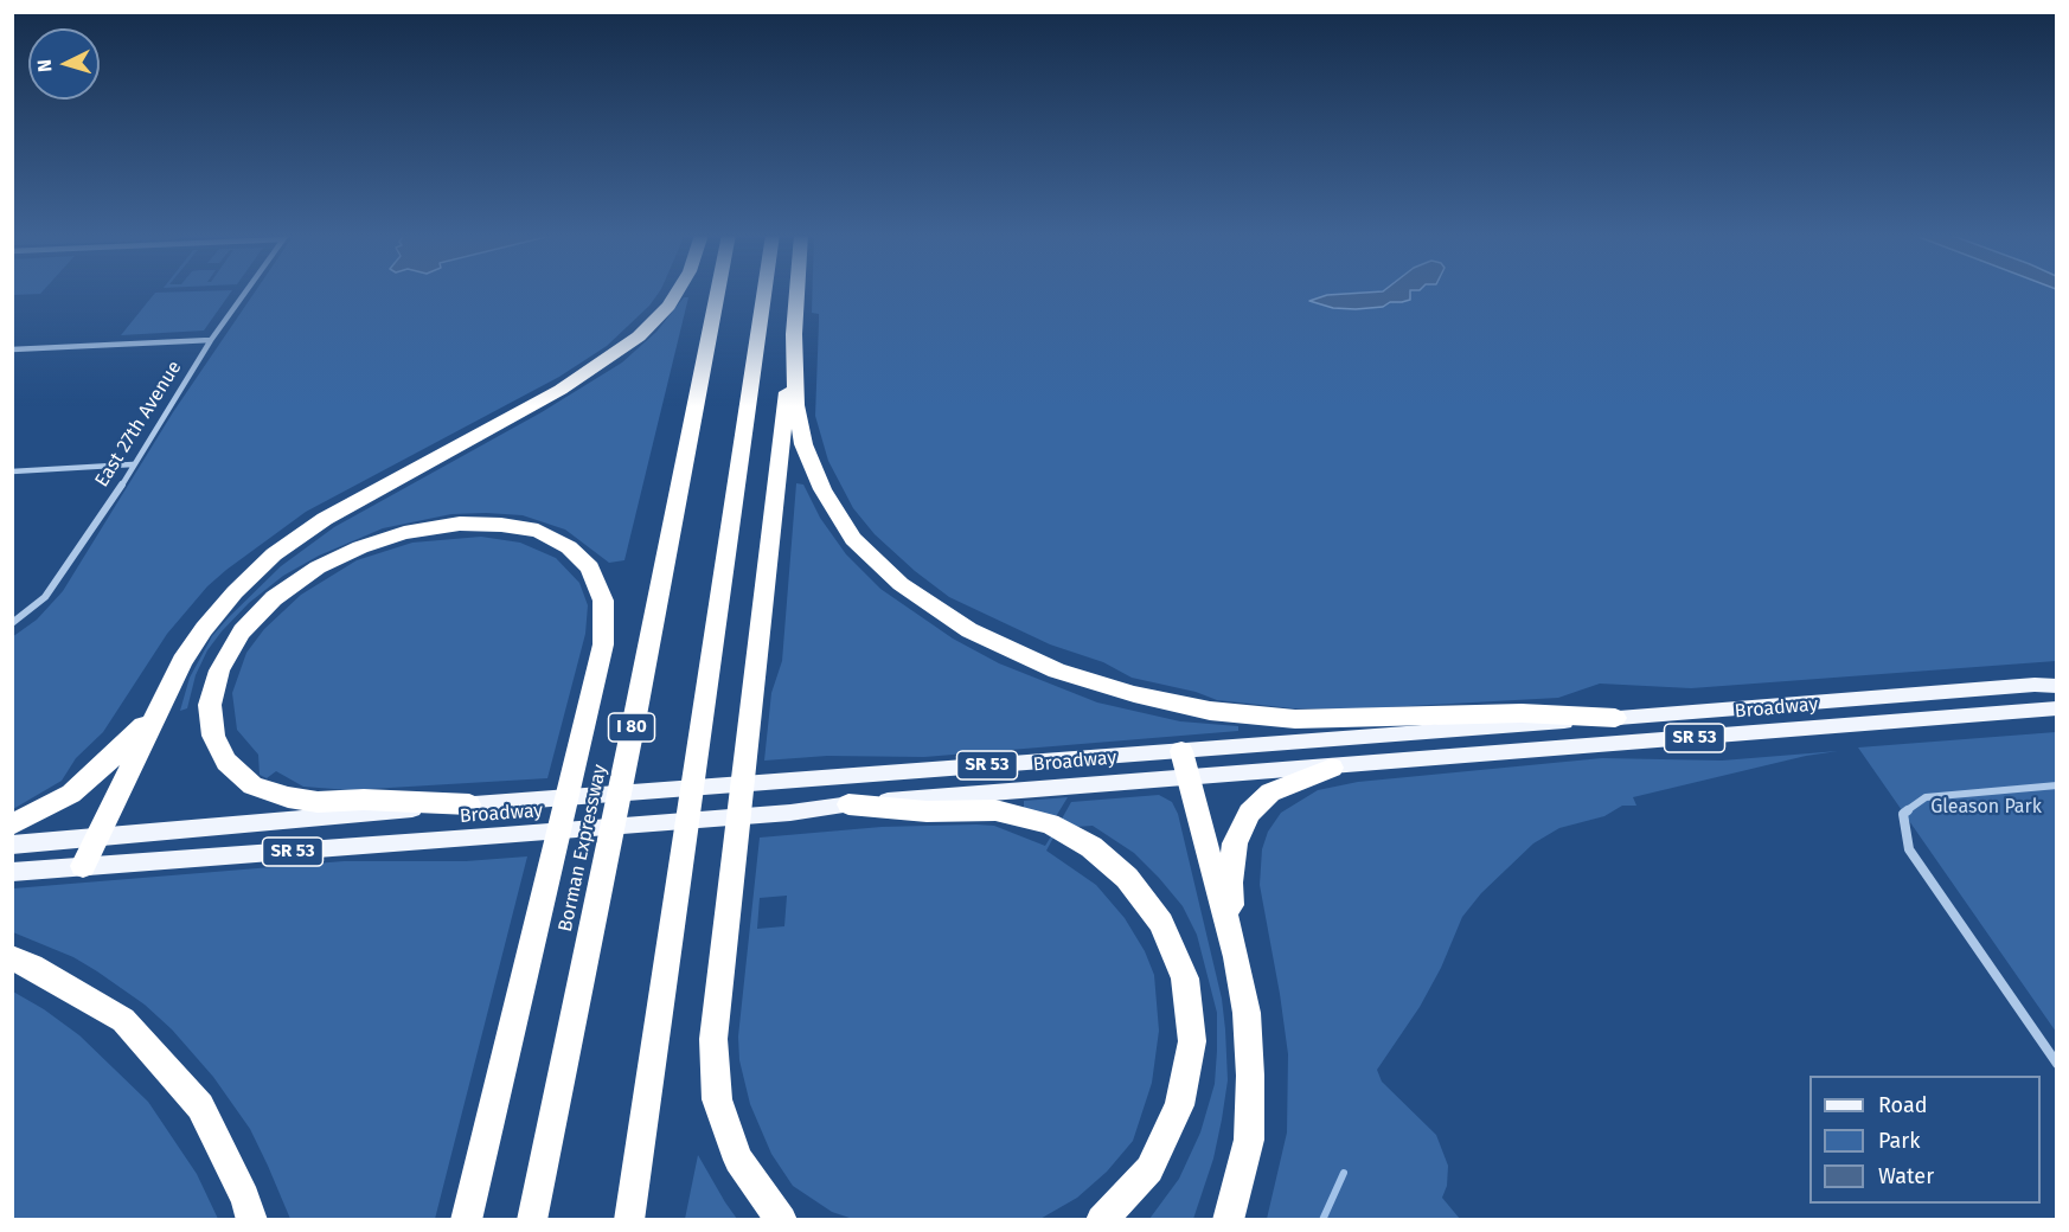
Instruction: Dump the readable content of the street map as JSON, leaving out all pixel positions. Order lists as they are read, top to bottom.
{
  "streets": {
    "highway": ["I 80", "Borman Expressway"],
    "main road": ["Broadway", "SR 53"],
    "street": ["East 27th Avenue"]
  },
  "parks": ["Gleason Park"],
  "legend": ["Road", "Park", "Water"],
  "north": "left"
}
